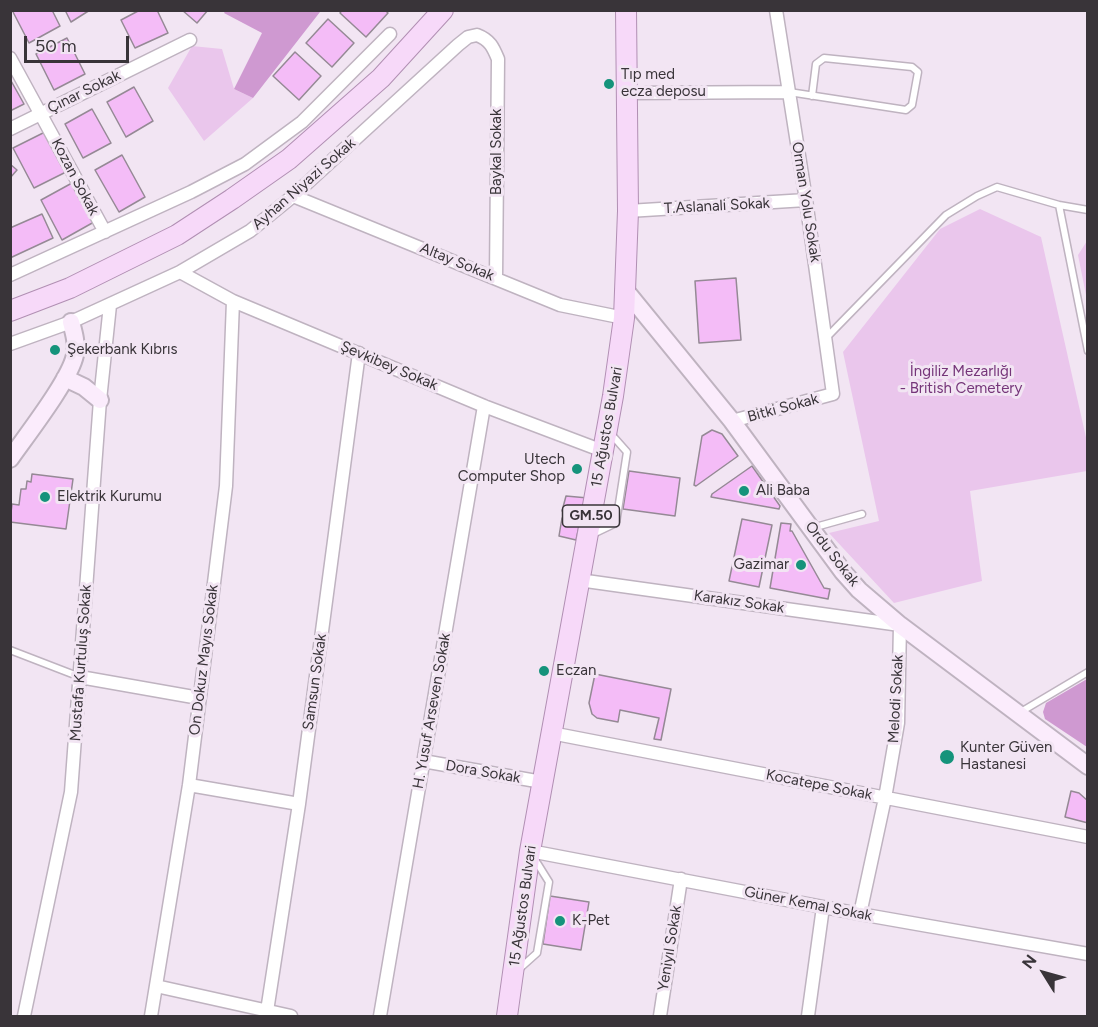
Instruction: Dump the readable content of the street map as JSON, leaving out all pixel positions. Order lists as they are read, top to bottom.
{
  "streets": {
    "main road": ["15 Ağustos Bulvari", "GM.50"],
    "street": [
      "Çınar Sokak",
      "Baykal Sokak",
      "Kozan Sokak",
      "Ayhan Niyazi Sokak",
      "Orman Yolu Sokak",
      "T.Aslanali Sokak",
      "Altay Sokak",
      "Şevkibey Sokak",
      "Bitki Sokak",
      "Ordu Sokak",
      "Karakız Sokak",
      "On Dokuz Mayıs Sokak",
      "Mustafa Kurtuluş Sokak",
      "Samsun Sokak",
      "Melodi Sokak",
      "H. Yusuf Arseven Sokak",
      "Dora Sokak",
      "Kocatepe Sokak",
      "Güner Kemal Sokak",
      "Yeniyıl Sokak"
    ]
  },
  "crossings": [
    ["Çınar Sokak", "Kozan Sokak"],
    ["Baykal Sokak", "Ayhan Niyazi Sokak"],
    ["Baykal Sokak", "Altay Sokak"],
    ["Ayhan Niyazi Sokak", "Altay Sokak"],
    ["Ayhan Niyazi Sokak", "Şevkibey Sokak"],
    ["Ayhan Niyazi Sokak", "Mustafa Kurtuluş Sokak"],
    ["Orman Yolu Sokak", "T.Aslanali Sokak"],
    ["Orman Yolu Sokak", "Bitki Sokak"],
    ["T.Aslanali Sokak", "15 Ağustos Bulvari"],
    ["Altay Sokak", "15 Ağustos Bulvari"],
    ["Şevkibey Sokak", "15 Ağustos Bulvari"],
    ["Şevkibey Sokak", "On Dokuz Mayıs Sokak"],
    ["Şevkibey Sokak", "Samsun Sokak"],
    ["Şevkibey Sokak", "H. Yusuf Arseven Sokak"],
    ["Bitki Sokak", "Ordu Sokak"],
    ["15 Ağustos Bulvari", "Ordu Sokak"],
    ["15 Ağustos Bulvari", "Karakız Sokak"],
    ["15 Ağustos Bulvari", "Dora Sokak"],
    ["15 Ağustos Bulvari", "Kocatepe Sokak"],
    ["15 Ağustos Bulvari", "Güner Kemal Sokak"],
    ["Ordu Sokak", "Karakız Sokak"],
    ["Ordu Sokak", "Melodi Sokak"],
    ["Karakız Sokak", "Melodi Sokak"],
    ["Melodi Sokak", "Kocatepe Sokak"],
    ["Melodi Sokak", "Güner Kemal Sokak"],
    ["H. Yusuf Arseven Sokak", "Dora Sokak"],
    ["Güner Kemal Sokak", "Yeniyıl Sokak"]
  ],
  "parks": ["İngiliz Mezarlığı - British Cemetery"],
  "places": [
    "Tıp med ecza deposu",
    "Şekerbank Kıbrıs",
    "Utech Computer Shop",
    "Ali Baba",
    "Elektrik Kurumu",
    "Gazimar",
    "Eczan",
    "Kunter Güven Hastanesi",
    "K-Pet"
  ],
  "scale_bar": "50 m",
  "north": "top left"
}
